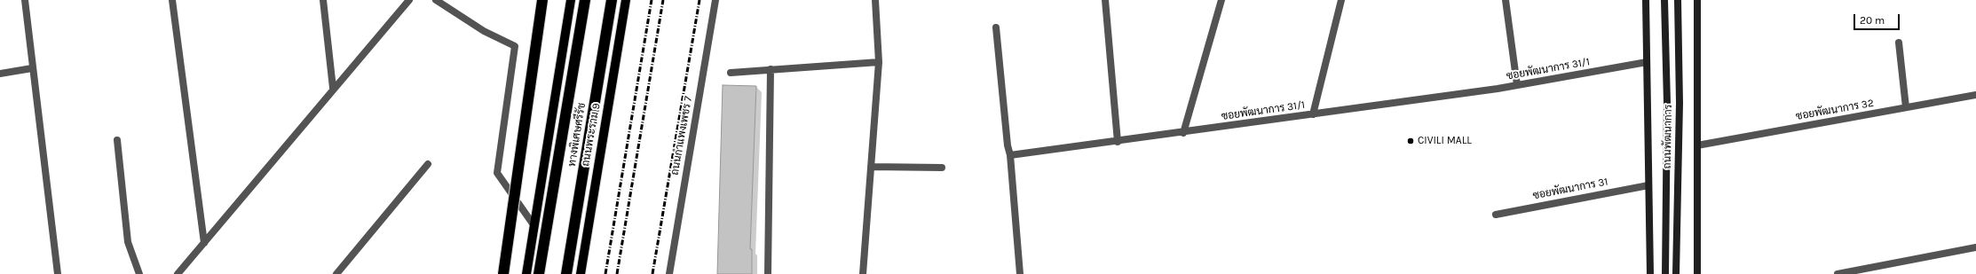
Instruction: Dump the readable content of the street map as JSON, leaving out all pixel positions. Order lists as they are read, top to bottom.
{
  "streets": {
    "highway": ["ทางพิเศษศรีรัช"],
    "main road": ["ถนนพระราม 9", "ถนนพัฒนาการ"],
    "street": [
      "ซอยพัฒนาการ 31/1",
      "ซอยพัฒนาการ 32",
      "ถนนกำแพงเพชร 7",
      "ซอยพัฒนาการ 31"
    ]
  },
  "crossings": [
    ["ซอยพัฒนาการ 31/1", "ถนนพัฒนาการ"],
    ["ถนนพัฒนาการ", "ซอยพัฒนาการ 31"]
  ],
  "places": ["CIVILI MALL"],
  "scale_bar": "20 m"
}
